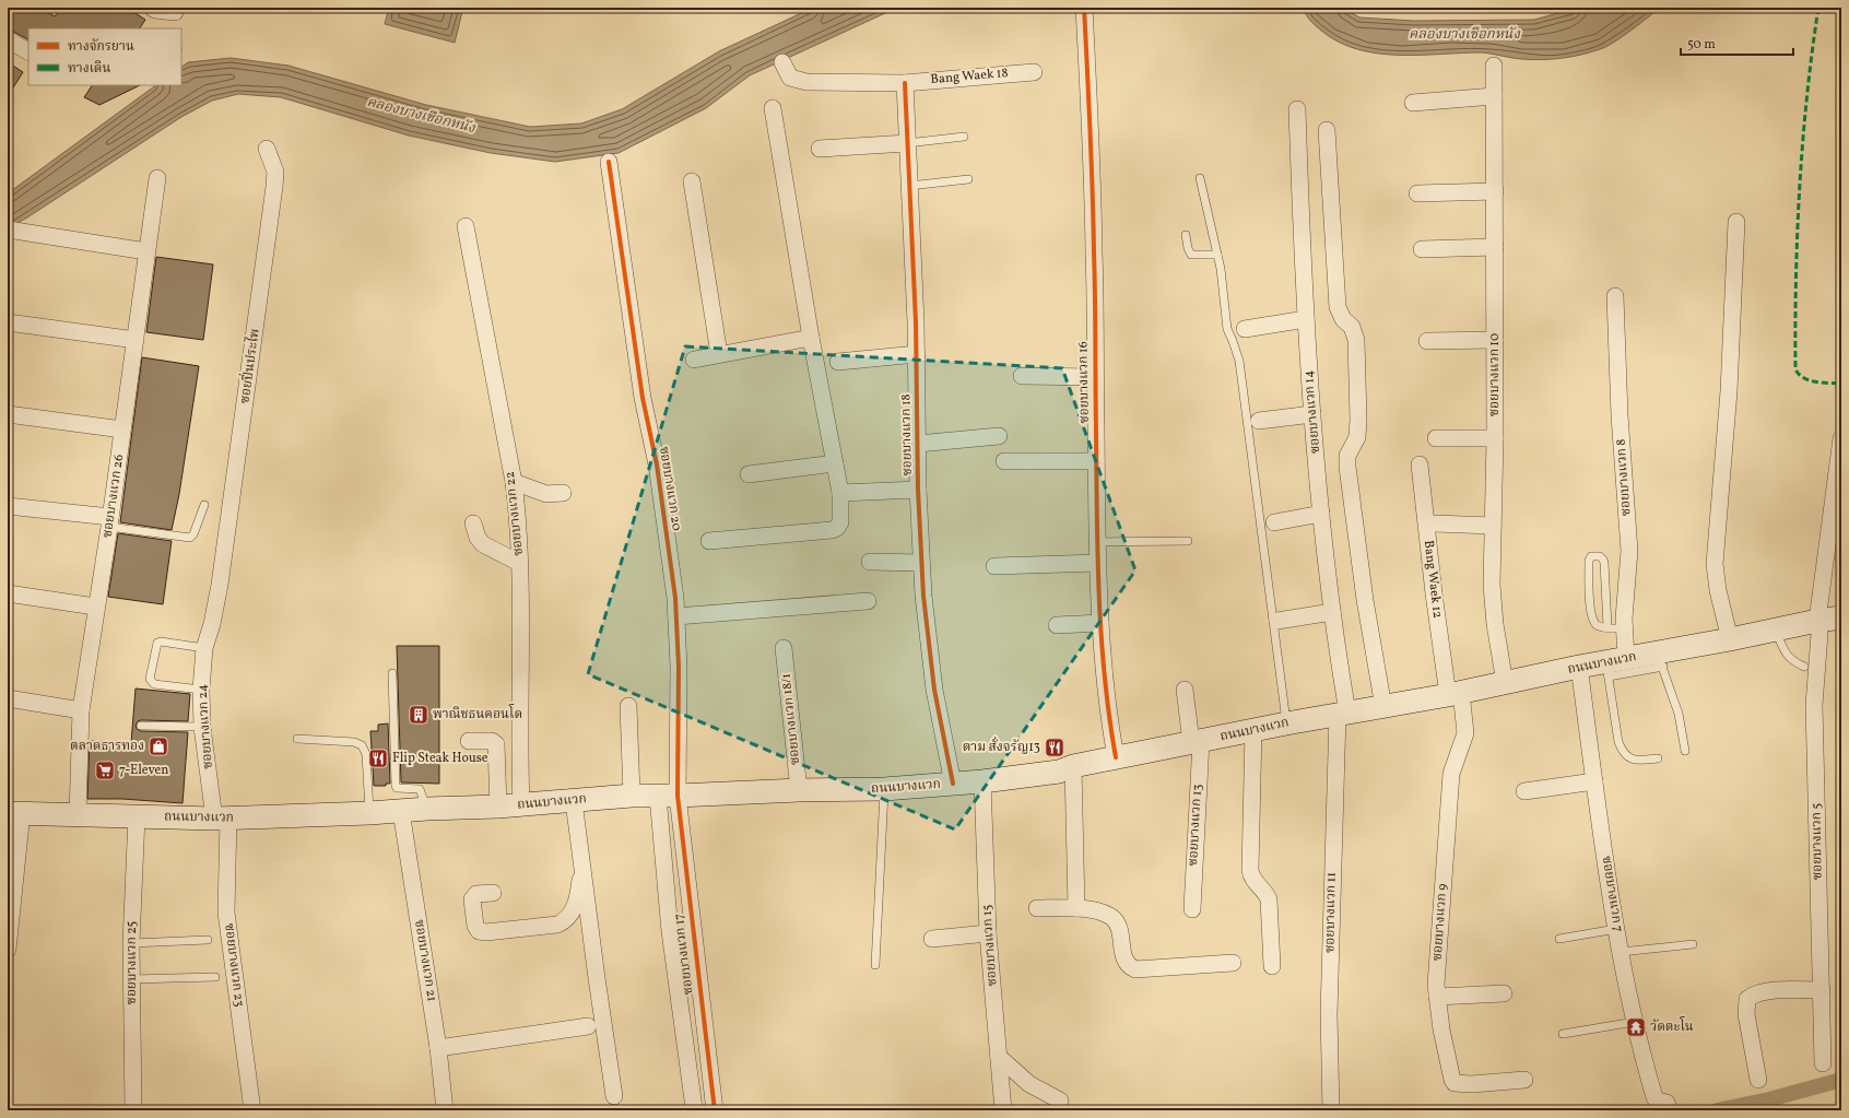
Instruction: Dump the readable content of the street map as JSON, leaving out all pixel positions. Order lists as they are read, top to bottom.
{
  "streets": {
    "main road": ["ถนนบางแวก"],
    "street": [
      "Bang Waek 18",
      "ซอยปิ่นประไพ",
      "ซอยบางแวก 10",
      "ซอยบางแวก 16",
      "ซอยบางแวก 14",
      "ซอยบางแวก 18",
      "ซอยบางแวก 8",
      "ซอยบางแวก 20",
      "ซอยบางแวก 26",
      "ซอยบางแวก 22",
      "Bang Waek 12",
      "ซอยบางแวก 18/1",
      "ซอยบางแวก 24",
      "ซอยบางแวก 13",
      "ซอยบางแวก 5",
      "ซอยบางแวก 7",
      "ซอยบางแวก 11",
      "ซอยบางแวก 9",
      "ซอยบางแวก 15",
      "ซอยบางแวก 17",
      "ซอยบางแวก 21",
      "ซอยบางแวก 25",
      "ซอยบางแวก 23"
    ]
  },
  "crossings": [
    ["Bang Waek 18", "ซอยบางแวก 18"],
    ["ซอยปิ่นประไพ", "ซอยบางแวก 24"],
    ["ซอยบางแวก 10", "ถนนบางแวก"],
    ["ซอยบางแวก 16", "ถนนบางแวก"],
    ["ซอยบางแวก 14", "ถนนบางแวก"],
    ["ซอยบางแวก 14", "ซอยบางแวก 11"],
    ["ซอยบางแวก 18", "ถนนบางแวก"],
    ["ซอยบางแวก 8", "ถนนบางแวก"],
    ["ซอยบางแวก 20", "ถนนบางแวก"],
    ["ซอยบางแวก 20", "ซอยบางแวก 17"],
    ["ซอยบางแวก 26", "ถนนบางแวก"],
    ["ซอยบางแวก 22", "ถนนบางแวก"],
    ["Bang Waek 12", "ถนนบางแวก"],
    ["Bang Waek 12", "ซอยบางแวก 9"],
    ["ถนนบางแวก", "ซอยบางแวก 18/1"],
    ["ถนนบางแวก", "ซอยบางแวก 24"],
    ["ถนนบางแวก", "ซอยบางแวก 13"],
    ["ถนนบางแวก", "ซอยบางแวก 5"],
    ["ถนนบางแวก", "ซอยบางแวก 7"],
    ["ถนนบางแวก", "ซอยบางแวก 11"],
    ["ถนนบางแวก", "ซอยบางแวก 9"],
    ["ถนนบางแวก", "ซอยบางแวก 15"],
    ["ถนนบางแวก", "ซอยบางแวก 17"],
    ["ถนนบางแวก", "ซอยบางแวก 21"],
    ["ถนนบางแวก", "ซอยบางแวก 25"],
    ["ถนนบางแวก", "ซอยบางแวก 23"],
    ["ซอยบางแวก 24", "ซอยบางแวก 23"]
  ],
  "water": ["คลองบางเชือกหนัง"],
  "places": {
    "building": ["พาณิชธนคอนโด"],
    "shop": ["ตลาดธารทอง"],
    "restaurant": ["ตาม สั่งจรัญ13", "Flip Steak House"],
    "supermarket": ["7-Eleven"],
    "temple": ["วัดตะโน"]
  },
  "legend": ["ทางจักรยาน", "ทางเดิน"],
  "scale_bar": "50 m"
}
